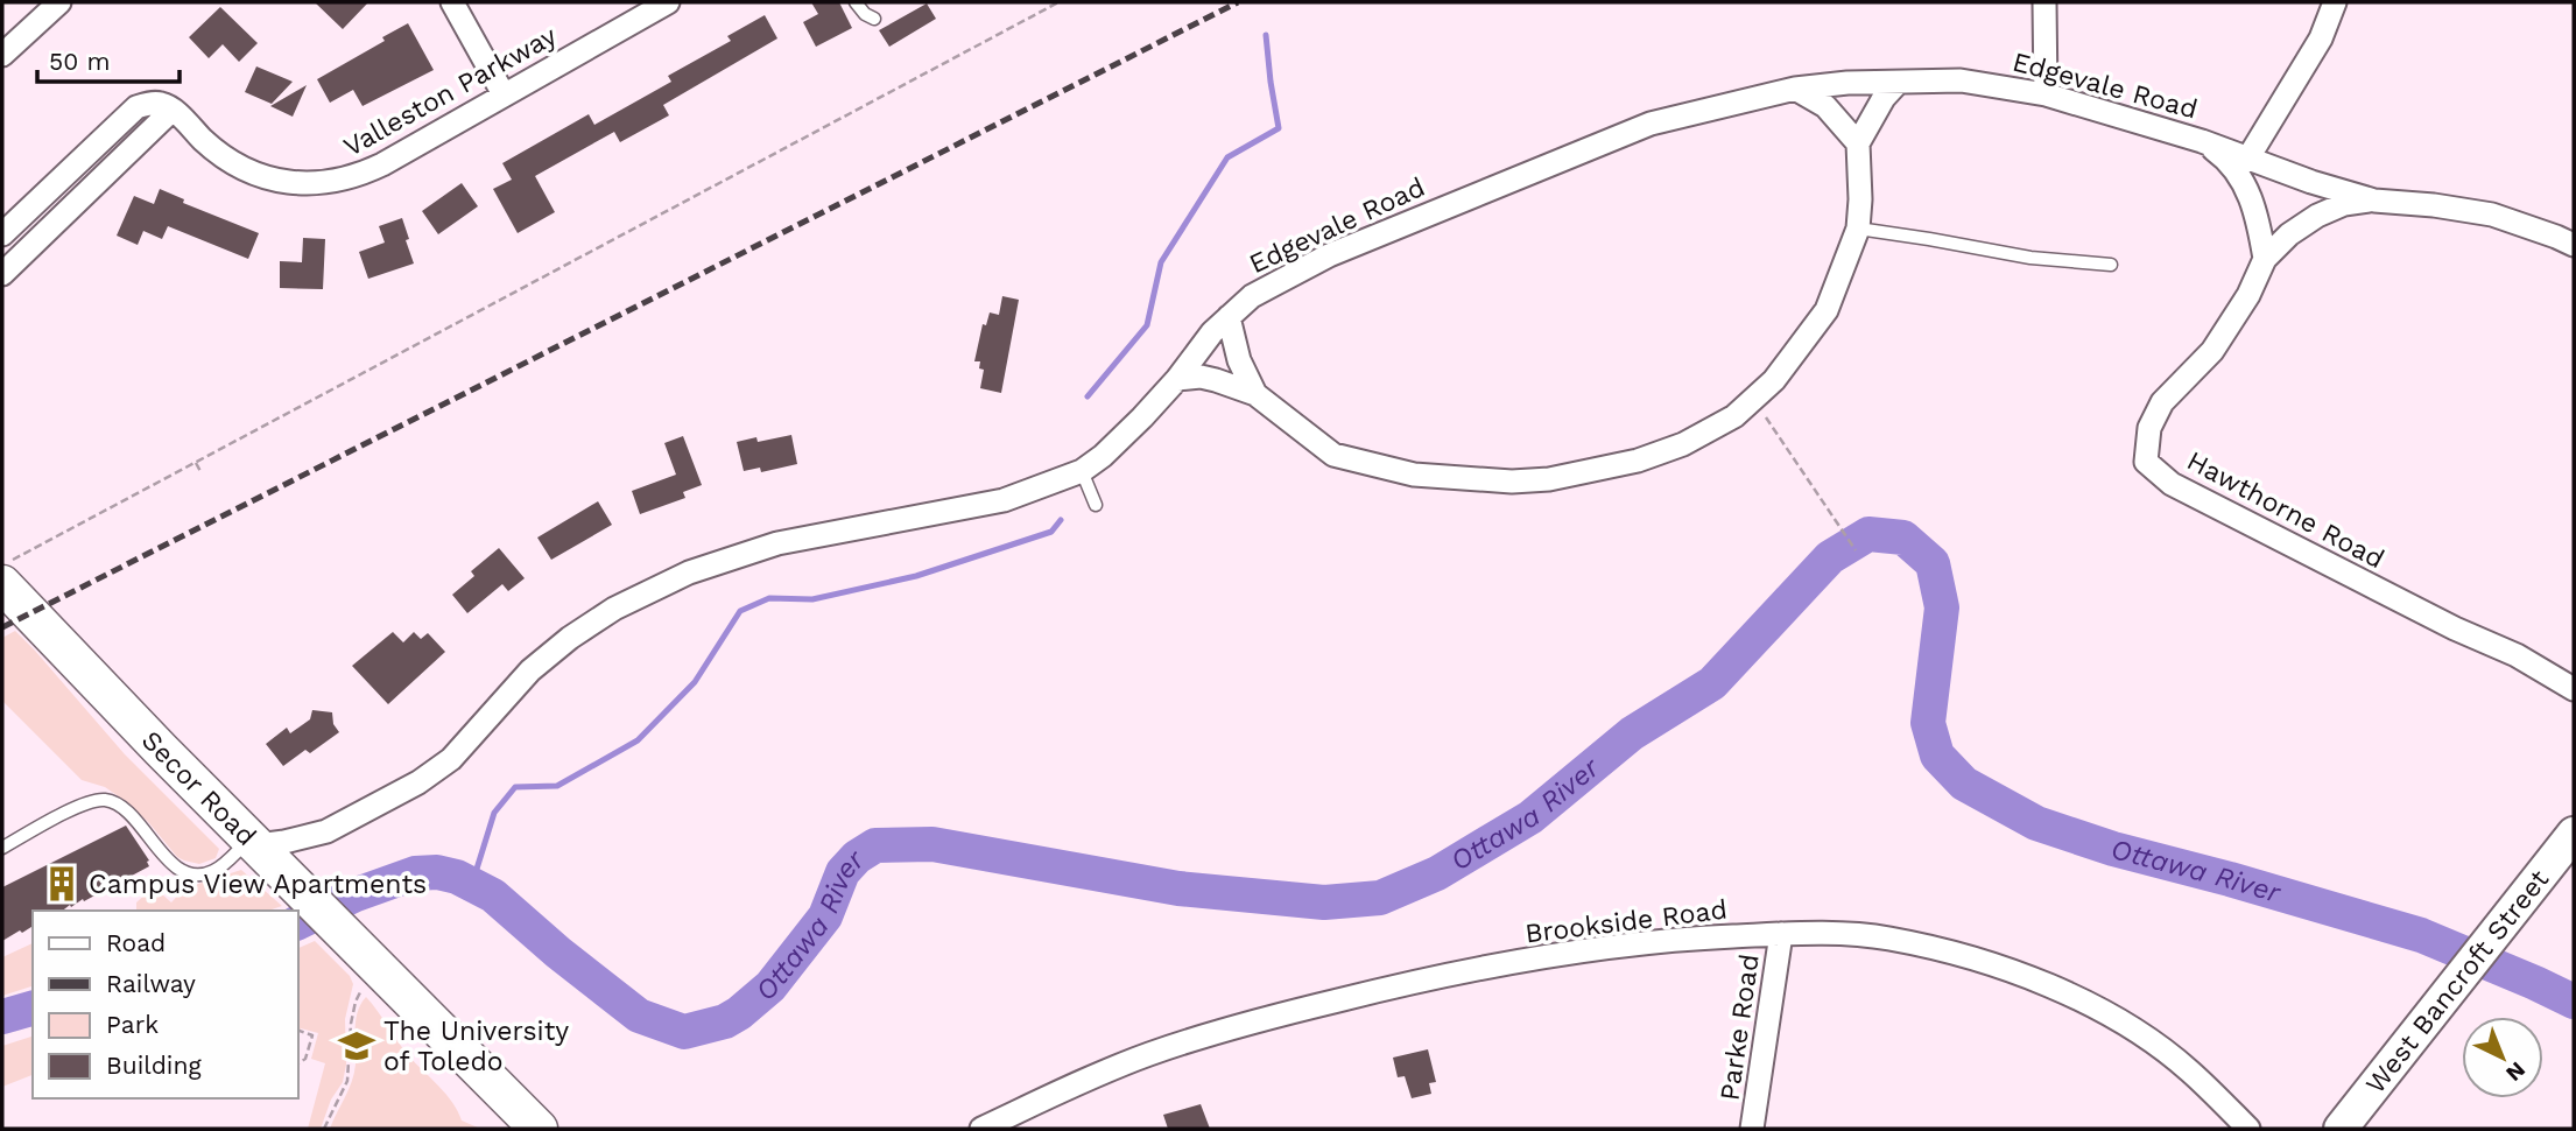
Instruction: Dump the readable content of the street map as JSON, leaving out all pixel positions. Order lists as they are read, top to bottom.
{
  "streets": {
    "main road": ["Secor Road", "West Bancroft Street"],
    "street": [
      "Edgevale Road",
      "Valleston Parkway",
      "Hawthorne Road",
      "Brookside Road",
      "Parke Road"
    ]
  },
  "crossings": [
    ["Edgevale Road", "Hawthorne Road"],
    ["Edgevale Road", "Secor Road"],
    ["Brookside Road", "Parke Road"]
  ],
  "water": ["Ottawa River"],
  "places": {
    "building": ["Campus View Apartments"],
    "school or university": ["The University of Toledo"]
  },
  "legend": [
    "Road",
    "Railway",
    "Park",
    "Building"
  ],
  "scale_bar": "50 m",
  "north": "bottom right"
}
